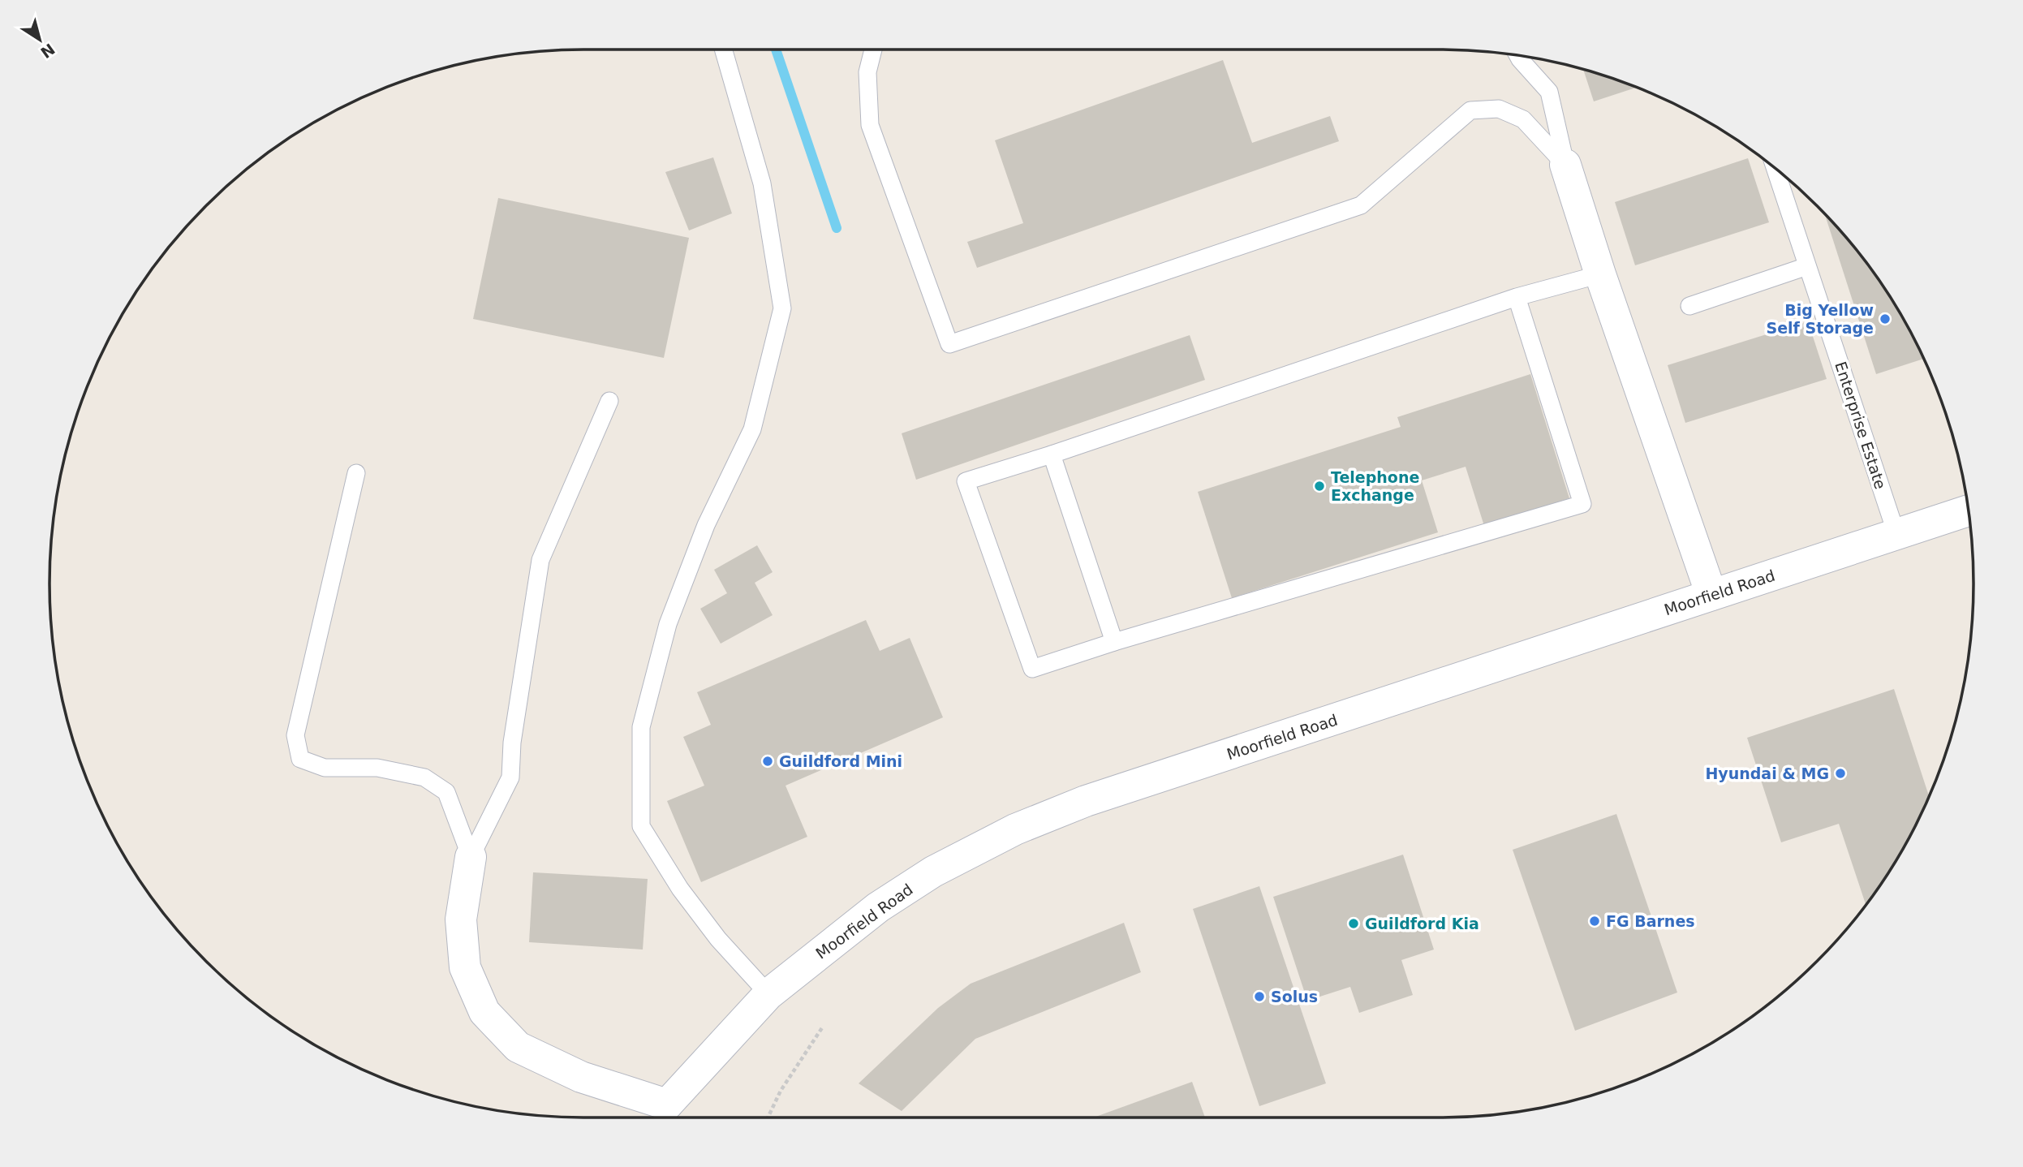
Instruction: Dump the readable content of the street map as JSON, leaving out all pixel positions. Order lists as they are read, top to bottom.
{
  "streets": {
    "street": ["Moorfield Road"],
    "lane": ["Enterprise Estate"]
  },
  "crossings": [
    ["Enterprise Estate", "Moorfield Road"]
  ],
  "places": [
    "Big Yellow Self Storage",
    "Telephone Exchange",
    "Guildford Mini",
    "Hyundai & MG",
    "FG Barnes",
    "Guildford Kia",
    "Solus"
  ],
  "north": "bottom right"
}
